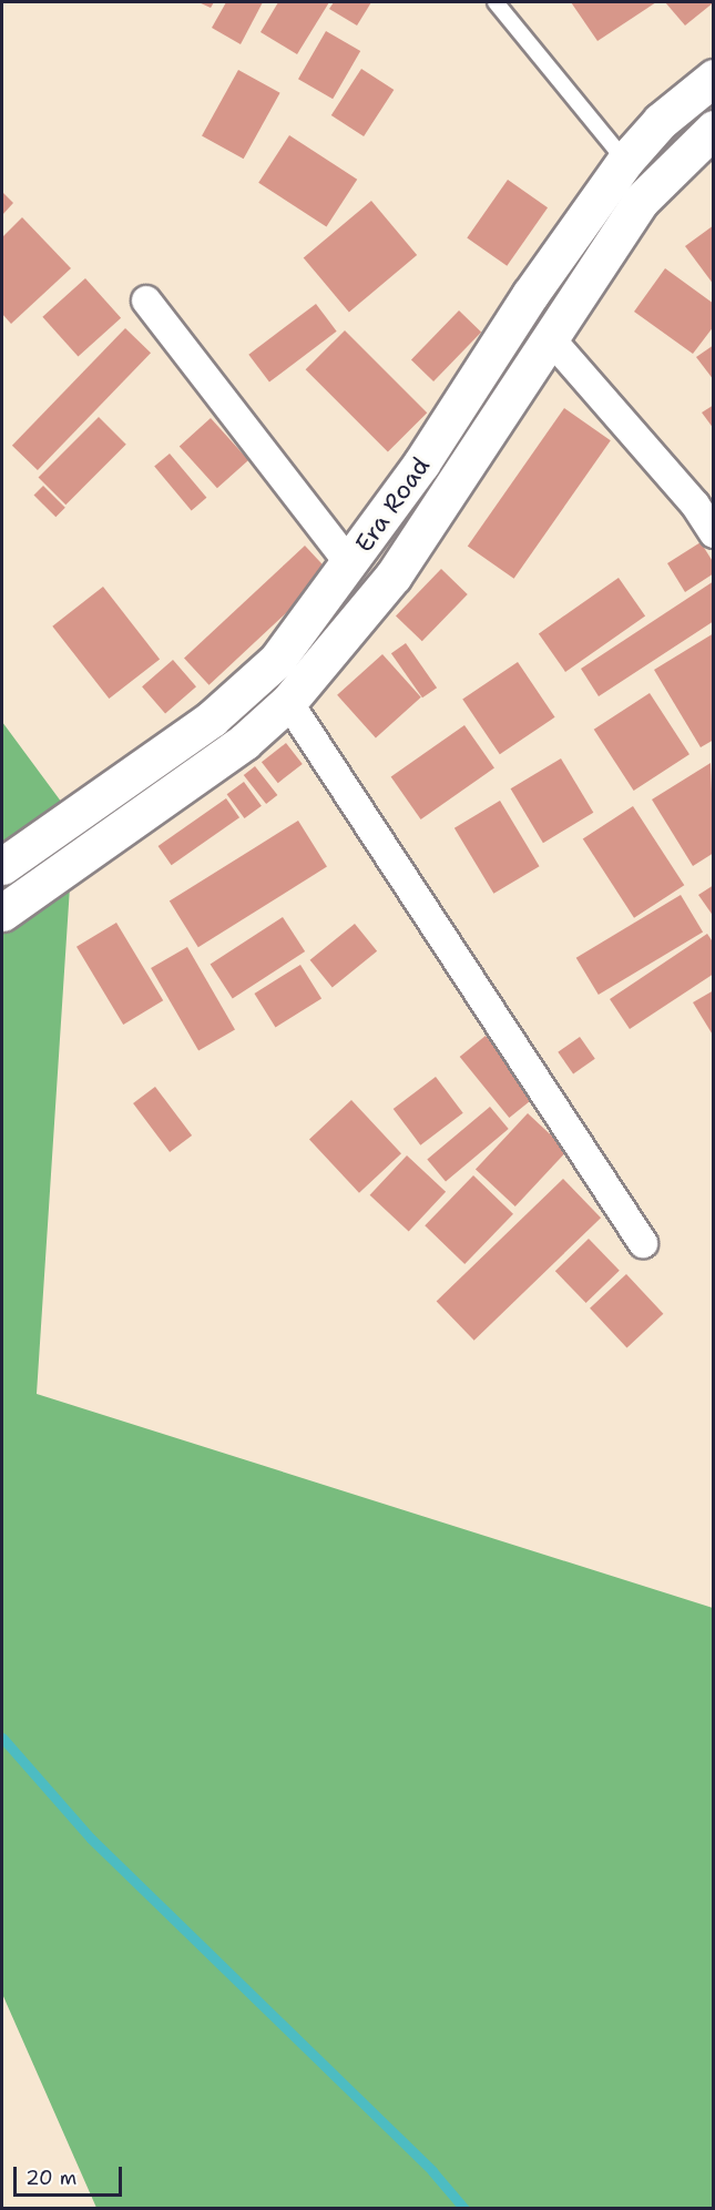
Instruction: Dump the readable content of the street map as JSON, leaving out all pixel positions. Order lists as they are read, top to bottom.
{
  "streets": {
    "main road": ["Era Road"]
  },
  "scale_bar": "20 m"
}
